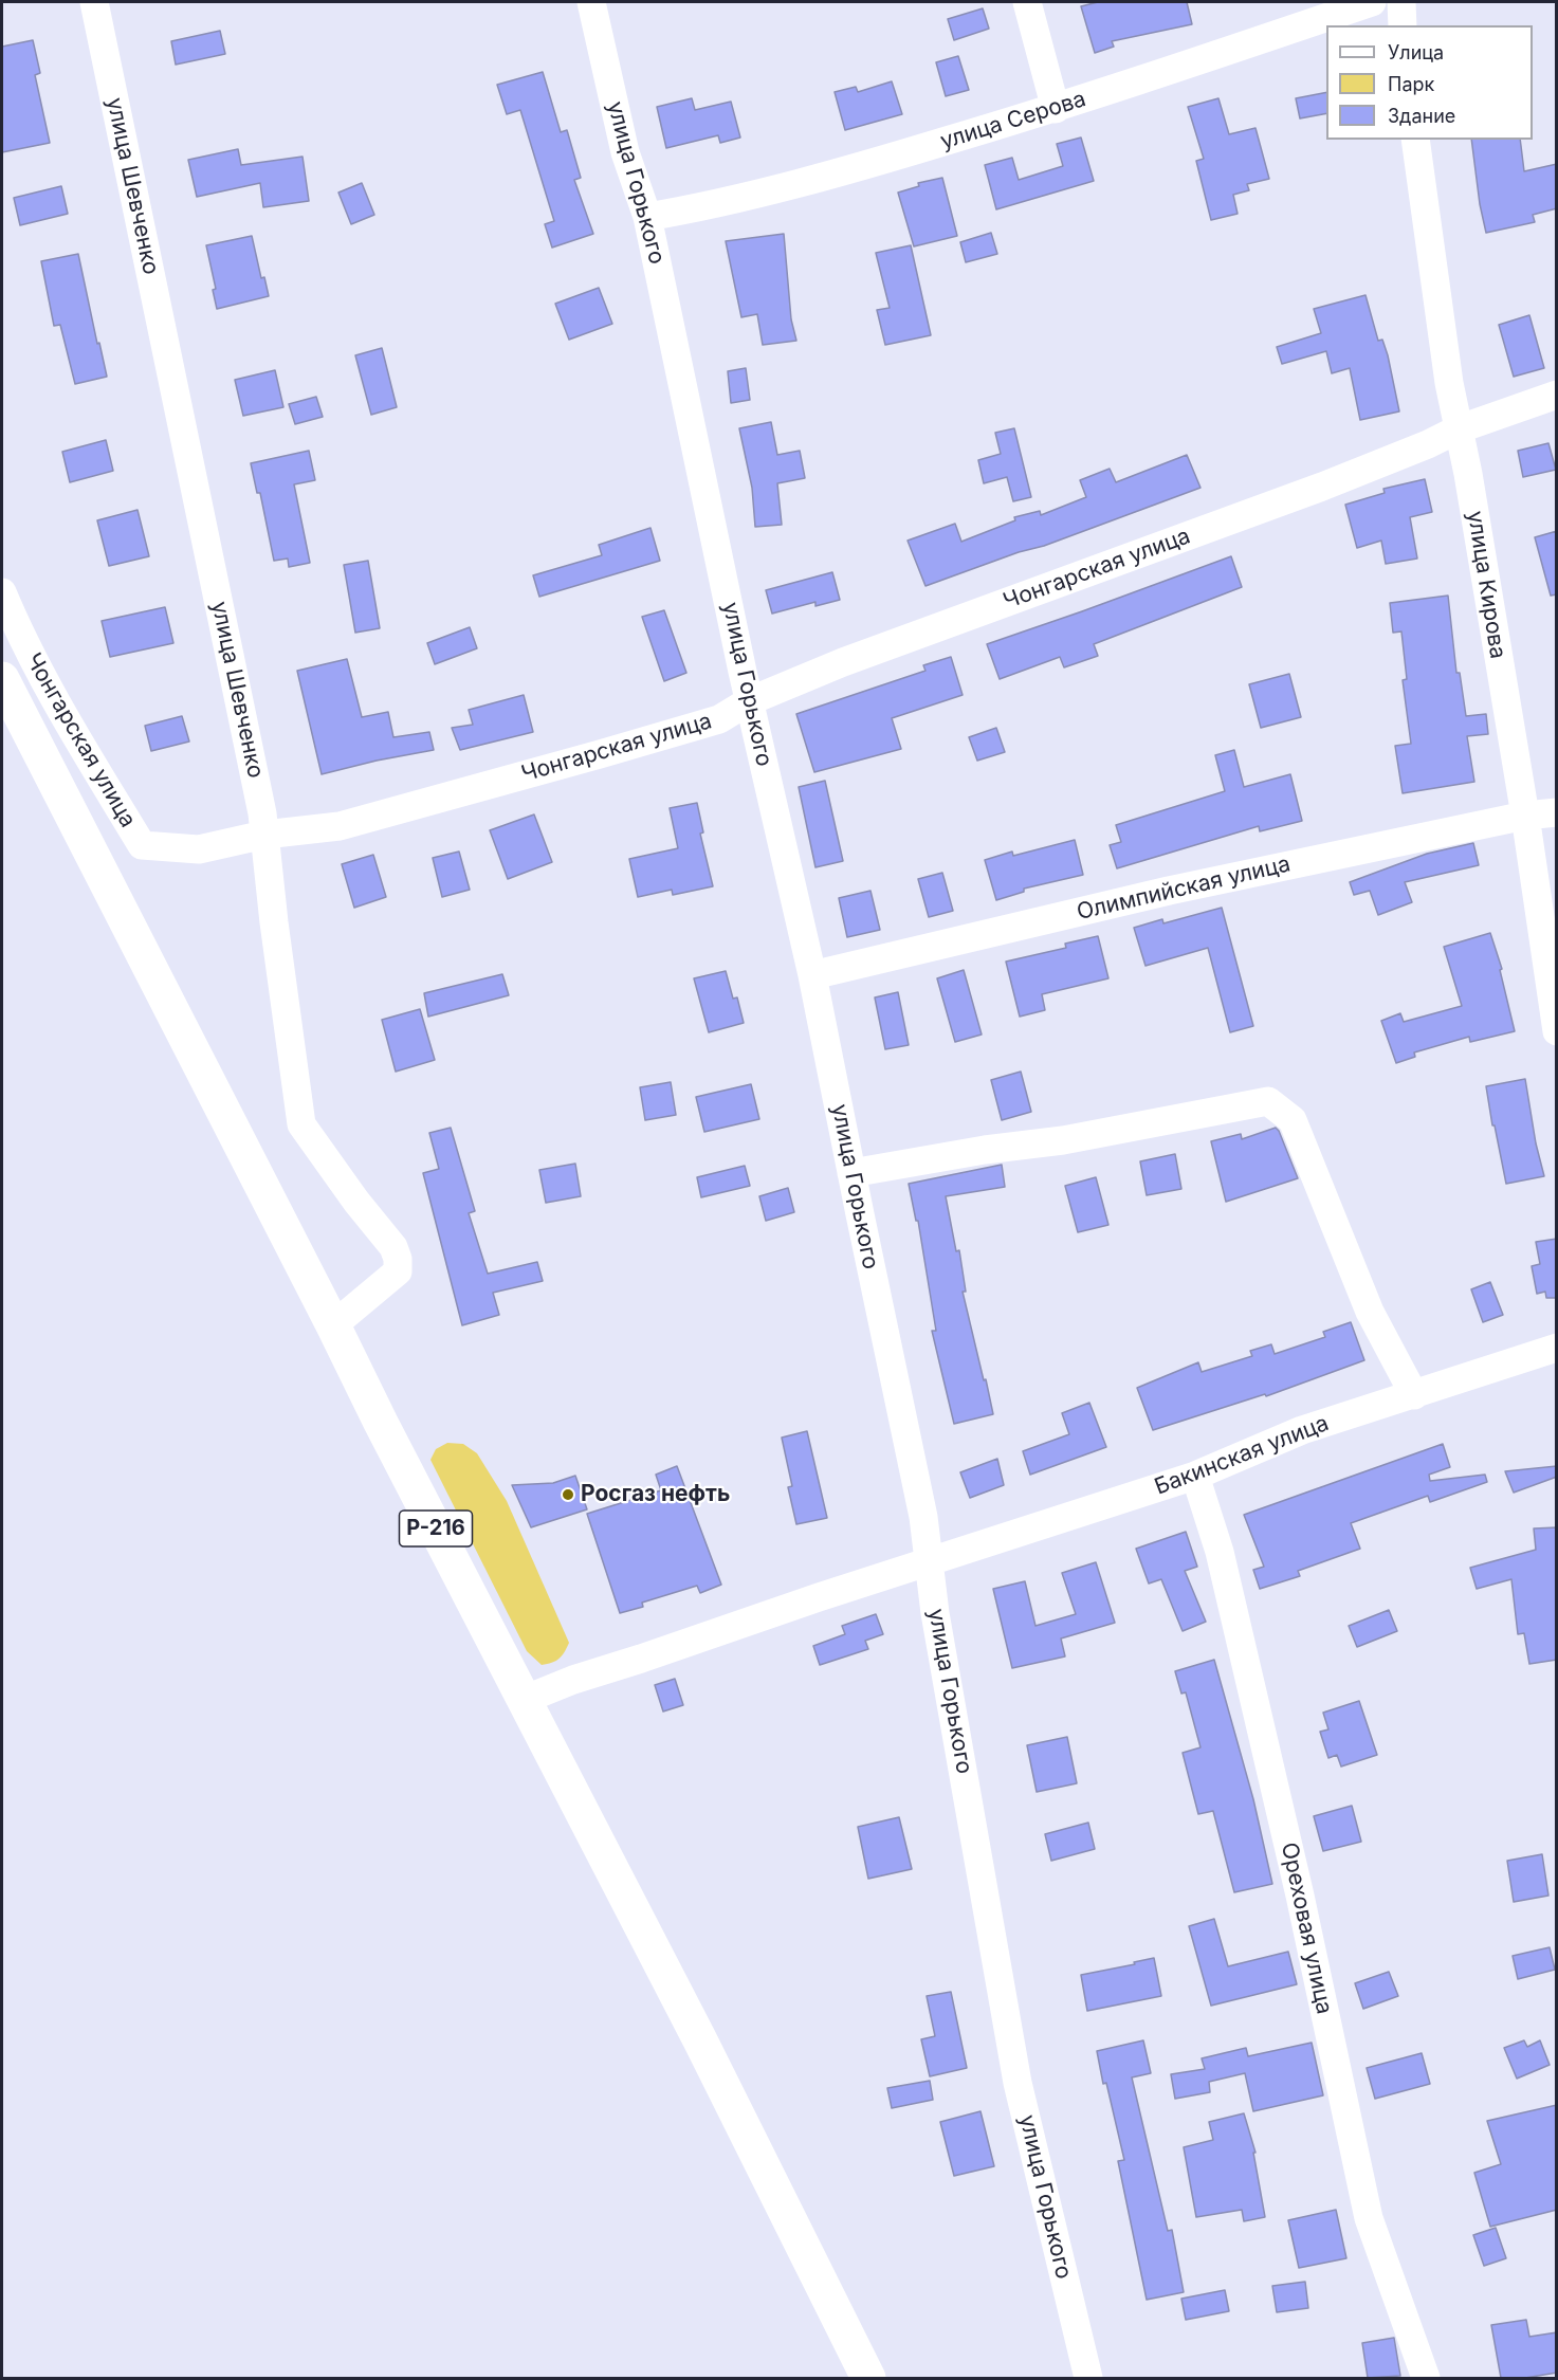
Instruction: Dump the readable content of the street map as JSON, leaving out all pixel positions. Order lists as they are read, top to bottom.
{
  "streets": {
    "highway": ["Р-216"],
    "street": [
      "улица Серова",
      "улица Горького",
      "улица Шевченко",
      "Чонгарская улица",
      "улица Кирова",
      "Олимпийская улица",
      "Бакинская улица",
      "Ореховая улица"
    ]
  },
  "crossings": [
    ["улица Серова", "улица Горького"],
    ["улица Горького", "Чонгарская улица"],
    ["улица Горького", "Олимпийская улица"],
    ["улица Горького", "Бакинская улица"],
    ["улица Шевченко", "Чонгарская улица"],
    ["улица Шевченко", "Р-216"],
    ["Чонгарская улица", "улица Кирова"],
    ["улица Кирова", "Олимпийская улица"],
    ["Бакинская улица", "Р-216"],
    ["Бакинская улица", "Ореховая улица"]
  ],
  "places": ["Росгаз нефть"],
  "legend": ["Улица", "Парк", "Здание"]
}
